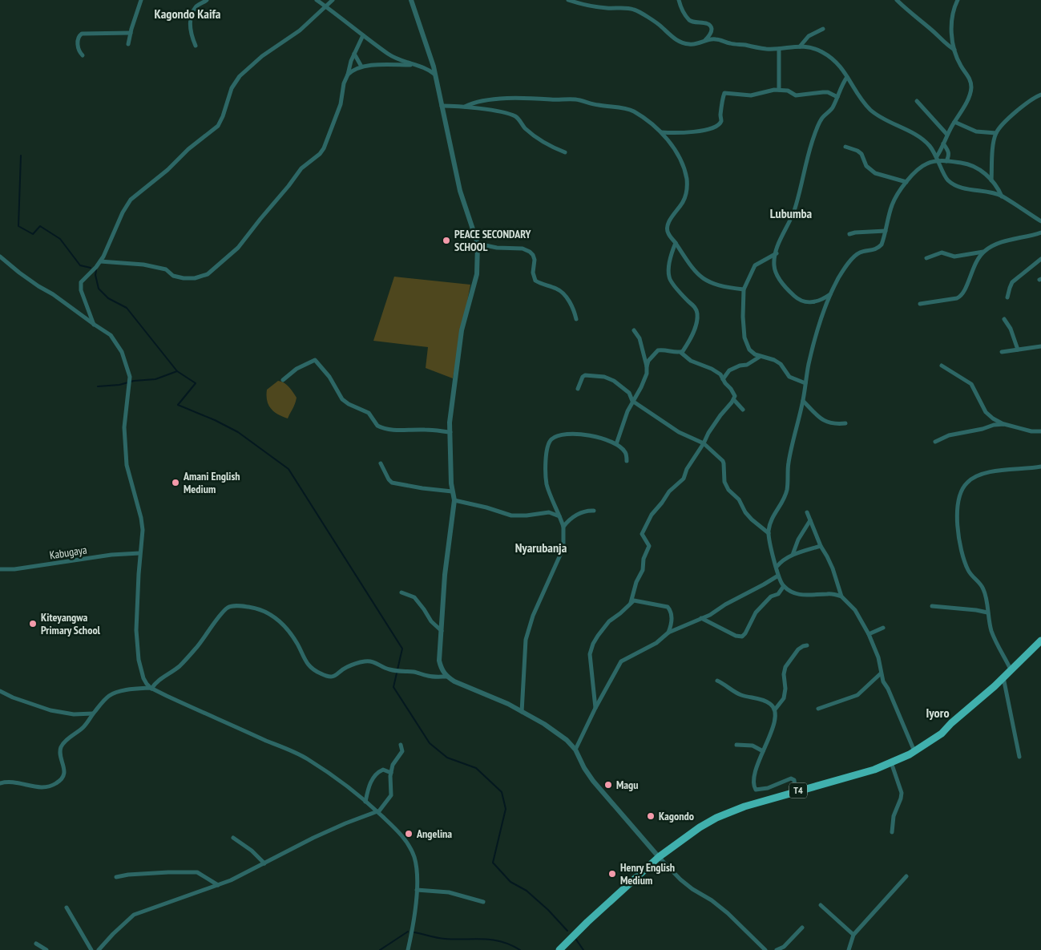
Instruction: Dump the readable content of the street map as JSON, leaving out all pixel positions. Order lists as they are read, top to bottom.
{
  "streets": {
    "highway": ["T4"],
    "street": ["Kabugaya"]
  },
  "districts": [
    "Kagondo Kaifa",
    "Lubumba",
    "Nyarubanja",
    "Iyoro"
  ],
  "places": [
    "PEACE SECONDARY SCHOOL",
    "Amani English Medium",
    "Kiteyangwa Primary School",
    "Magu",
    "Kagondo",
    "Angelina",
    "Henry English Medium"
  ]
}
